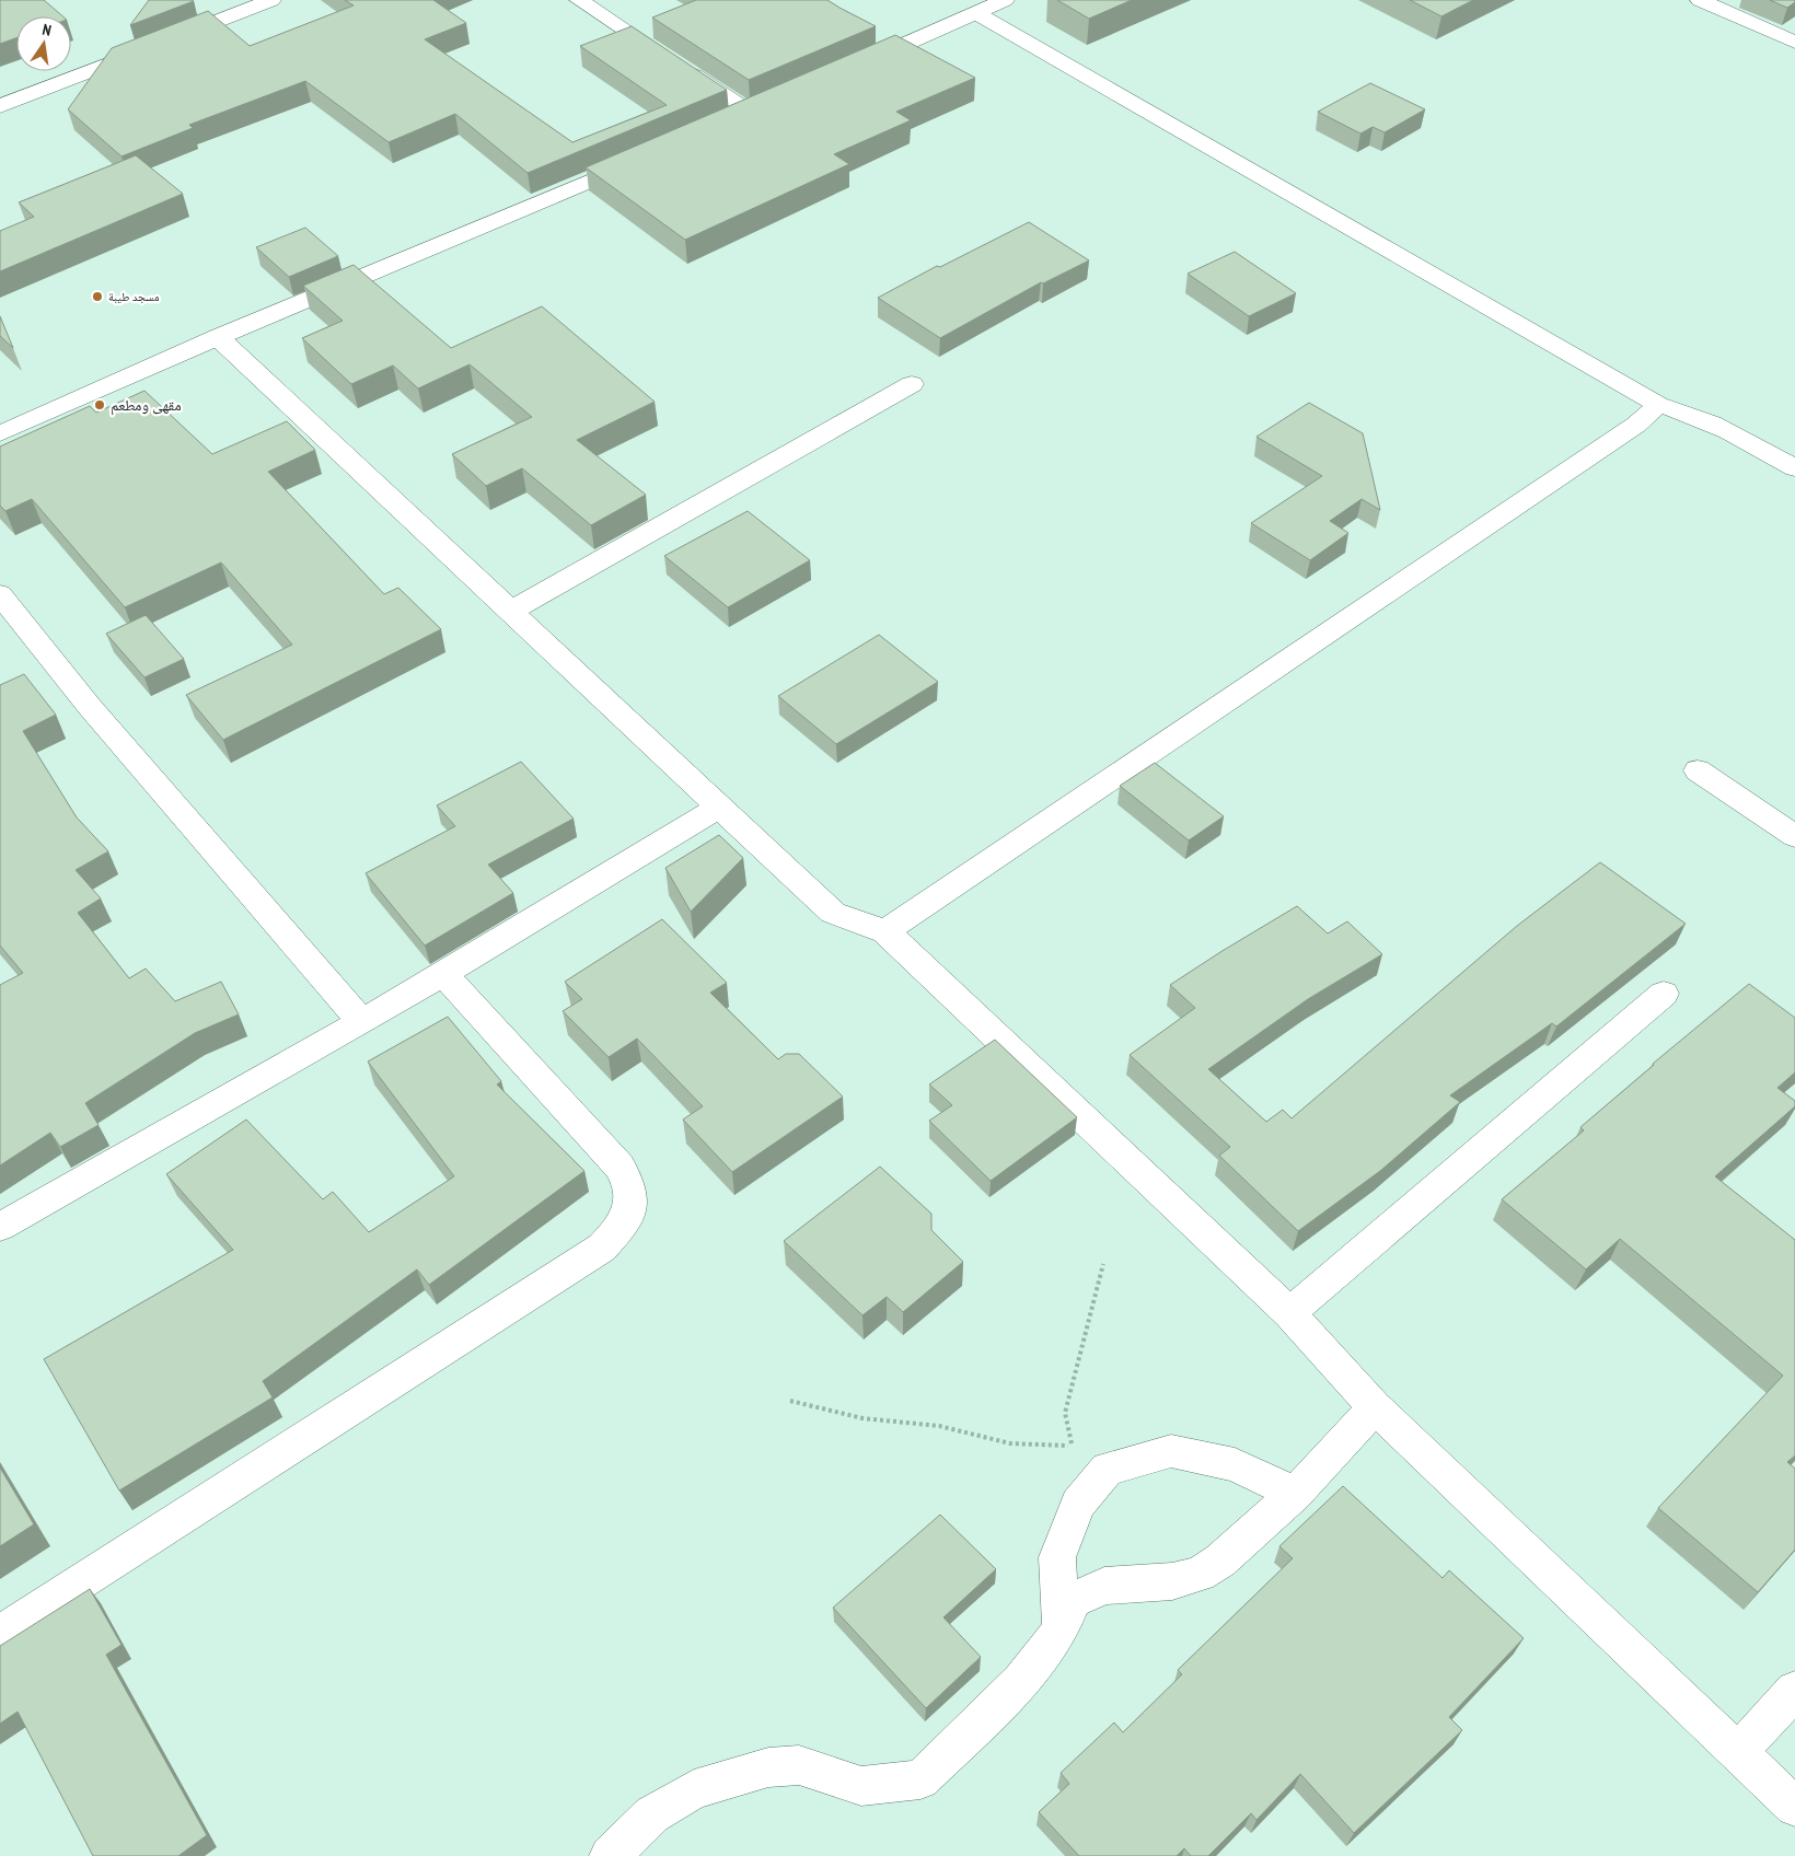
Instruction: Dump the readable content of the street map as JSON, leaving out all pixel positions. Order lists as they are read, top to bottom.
{
  "places": ["مسجد طيبة", "مقهى ومطعم"],
  "north": "top"
}
